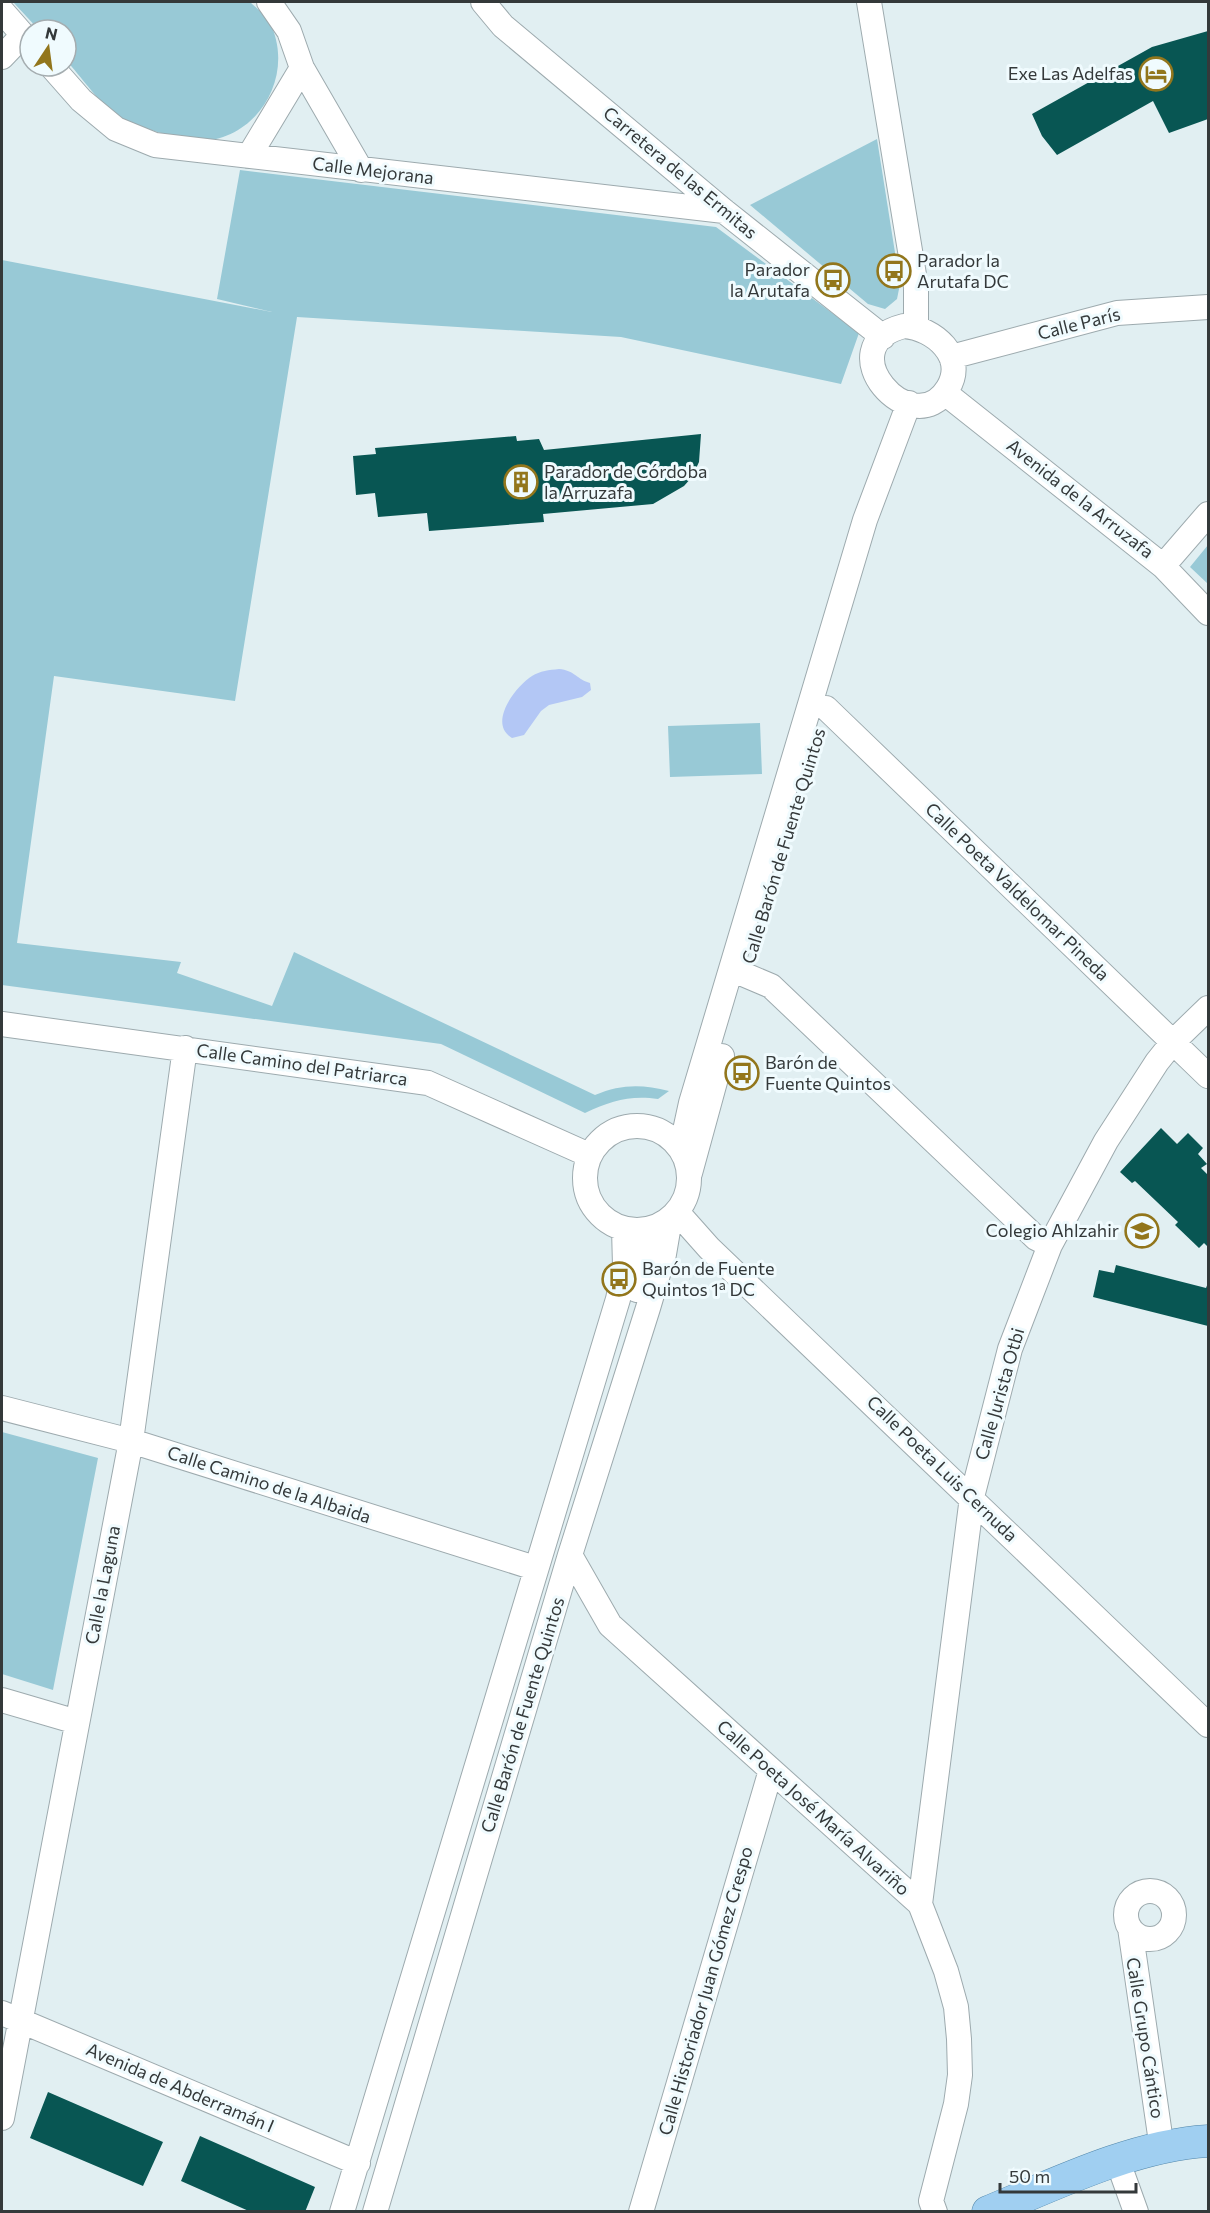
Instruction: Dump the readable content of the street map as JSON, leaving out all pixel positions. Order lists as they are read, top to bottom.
{
  "streets": {
    "street": [
      "Calle Mejorana",
      "Carretera de las Ermitas",
      "Calle París",
      "Avenida de la Arruzafa",
      "Calle Barón de Fuente Quintos",
      "Calle Poeta Valdelomar Pineda",
      "Calle Camino del Patriarca",
      "Calle Jurista Otbi",
      "Calle Poeta Luis Cernuda",
      "Calle Camino de la Albaida",
      "Calle la Laguna",
      "Calle Poeta José María Alvariño",
      "Calle Historiador Juan Gómez Crespo",
      "Calle Grupo Cántico",
      "Avenida de Abderramán I"
    ]
  },
  "crossings": [
    ["Calle Mejorana", "Carretera de las Ermitas"],
    ["Carretera de las Ermitas", "Calle París"],
    ["Carretera de las Ermitas", "Avenida de la Arruzafa"],
    ["Carretera de las Ermitas", "Calle Barón de Fuente Quintos"],
    ["Calle París", "Avenida de la Arruzafa"],
    ["Calle París", "Calle Barón de Fuente Quintos"],
    ["Avenida de la Arruzafa", "Calle Barón de Fuente Quintos"],
    ["Calle Barón de Fuente Quintos", "Calle Poeta Valdelomar Pineda"],
    ["Calle Barón de Fuente Quintos", "Calle Camino del Patriarca"],
    ["Calle Barón de Fuente Quintos", "Calle Poeta Luis Cernuda"],
    ["Calle Barón de Fuente Quintos", "Calle Camino de la Albaida"],
    ["Calle Barón de Fuente Quintos", "Calle Poeta José María Alvariño"],
    ["Calle Barón de Fuente Quintos", "Avenida de Abderramán I"],
    ["Calle Poeta Valdelomar Pineda", "Calle Jurista Otbi"],
    ["Calle Camino del Patriarca", "Calle Poeta Luis Cernuda"],
    ["Calle Camino del Patriarca", "Calle la Laguna"],
    ["Calle Jurista Otbi", "Calle Poeta Luis Cernuda"],
    ["Calle Jurista Otbi", "Calle Poeta José María Alvariño"],
    ["Calle Camino de la Albaida", "Calle la Laguna"],
    ["Calle la Laguna", "Avenida de Abderramán I"],
    ["Calle Poeta José María Alvariño", "Calle Historiador Juan Gómez Crespo"]
  ],
  "places": {
    "hotel": ["Exe Las Adelfas"],
    "bus stop": [
      "Parador la Arutafa DC",
      "Parador la Arutafa",
      "Barón de Fuente Quintos",
      "Barón de Fuente Quintos 1ª DC"
    ],
    "building": ["Parador de Córdoba la Arruzafa"],
    "school or university": ["Colegio Ahlzahir"]
  },
  "scale_bar": "50 m",
  "north": "top"
}
